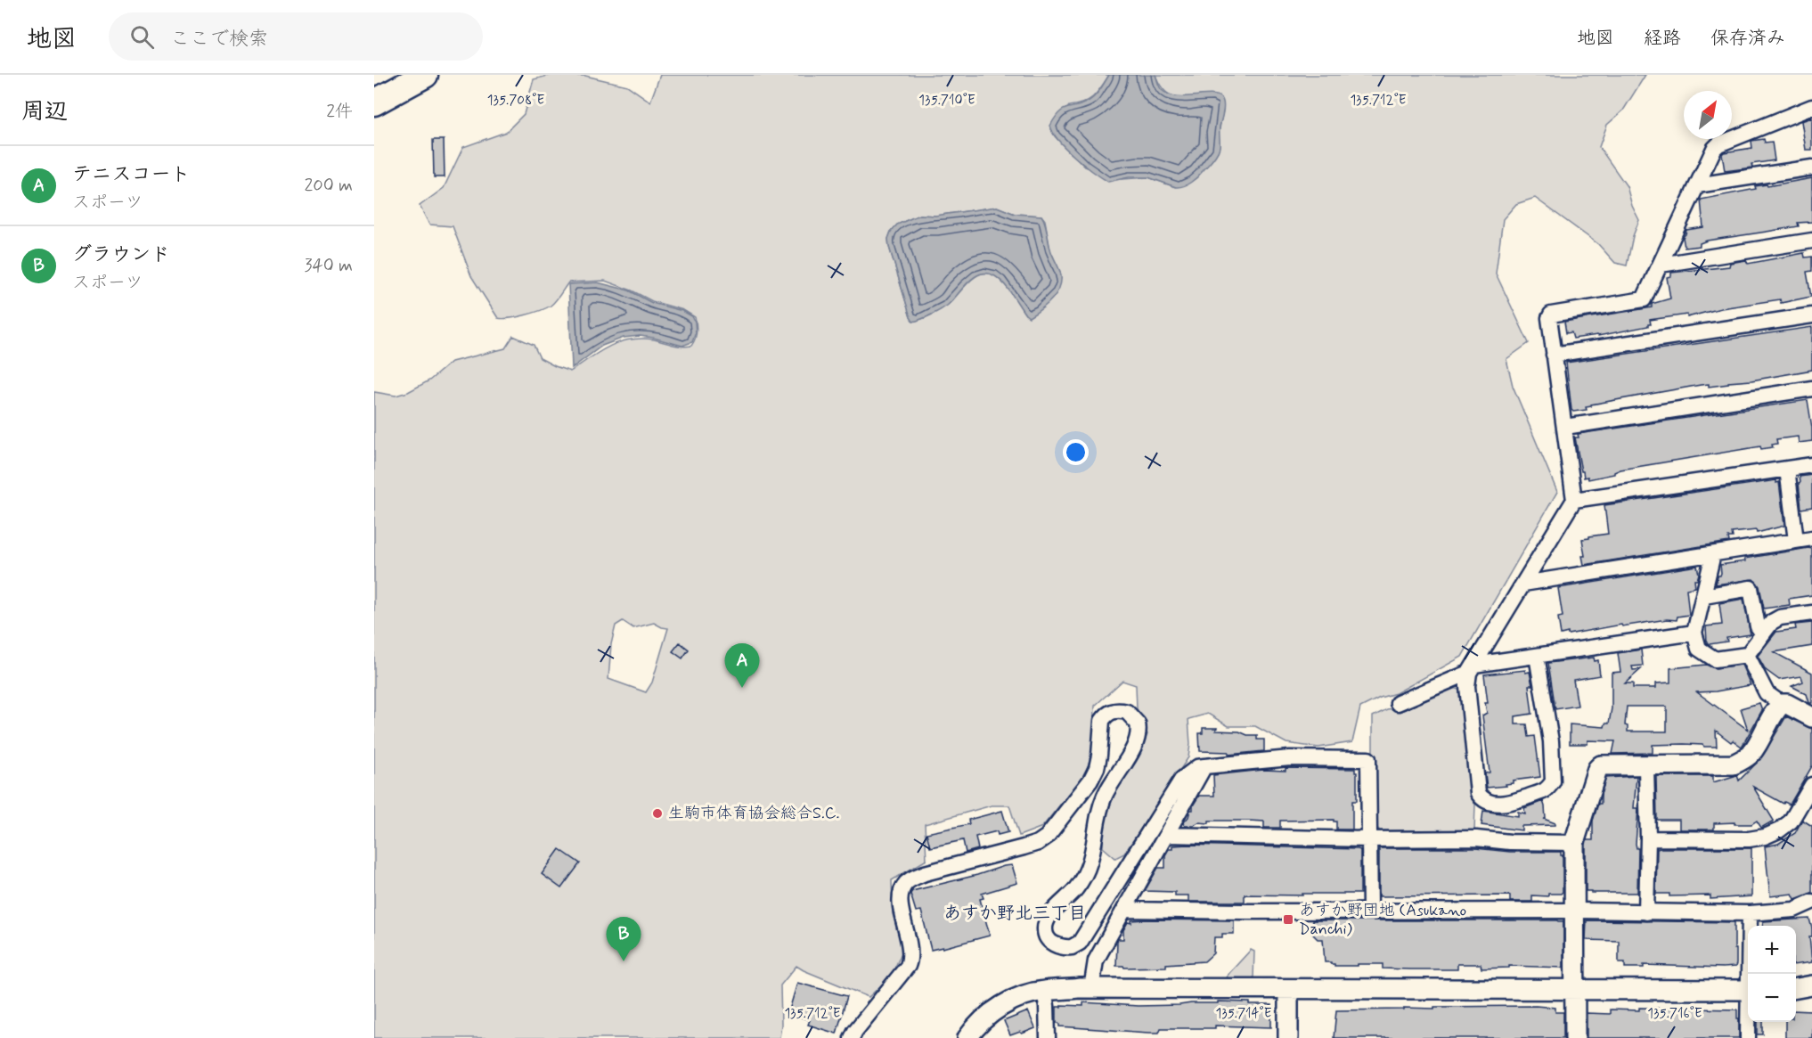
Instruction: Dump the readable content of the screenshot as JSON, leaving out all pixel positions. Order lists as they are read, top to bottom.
{
  "districts": ["あすか野北三丁目"],
  "places": {
    "other": ["生駒市体育協会総合S.C."],
    "transit": ["あすか野団地 (Asukano Danchi)"]
  },
  "north": "top right",
  "page": {
    "header": "地図",
    "search": "ここで検索",
    "nav": ["地図", "経路", "保存済み"],
    "heading": ["周辺", "2件"],
    "list": [
      {
        "mark": "A",
        "name": "テニスコート",
        "note": "スポーツ",
        "value": "200 m"
      },
      {
        "mark": "B",
        "name": "グラウンド",
        "note": "スポーツ",
        "value": "340 m"
      }
    ],
    "pins": ["A", "B"],
    "map_buttons": ["+", "−"]
  },
  "coordinates": [
    "135.708°E",
    "135.710°E",
    "135.712°E",
    "135.714°E",
    "135.716°E"
  ]
}
